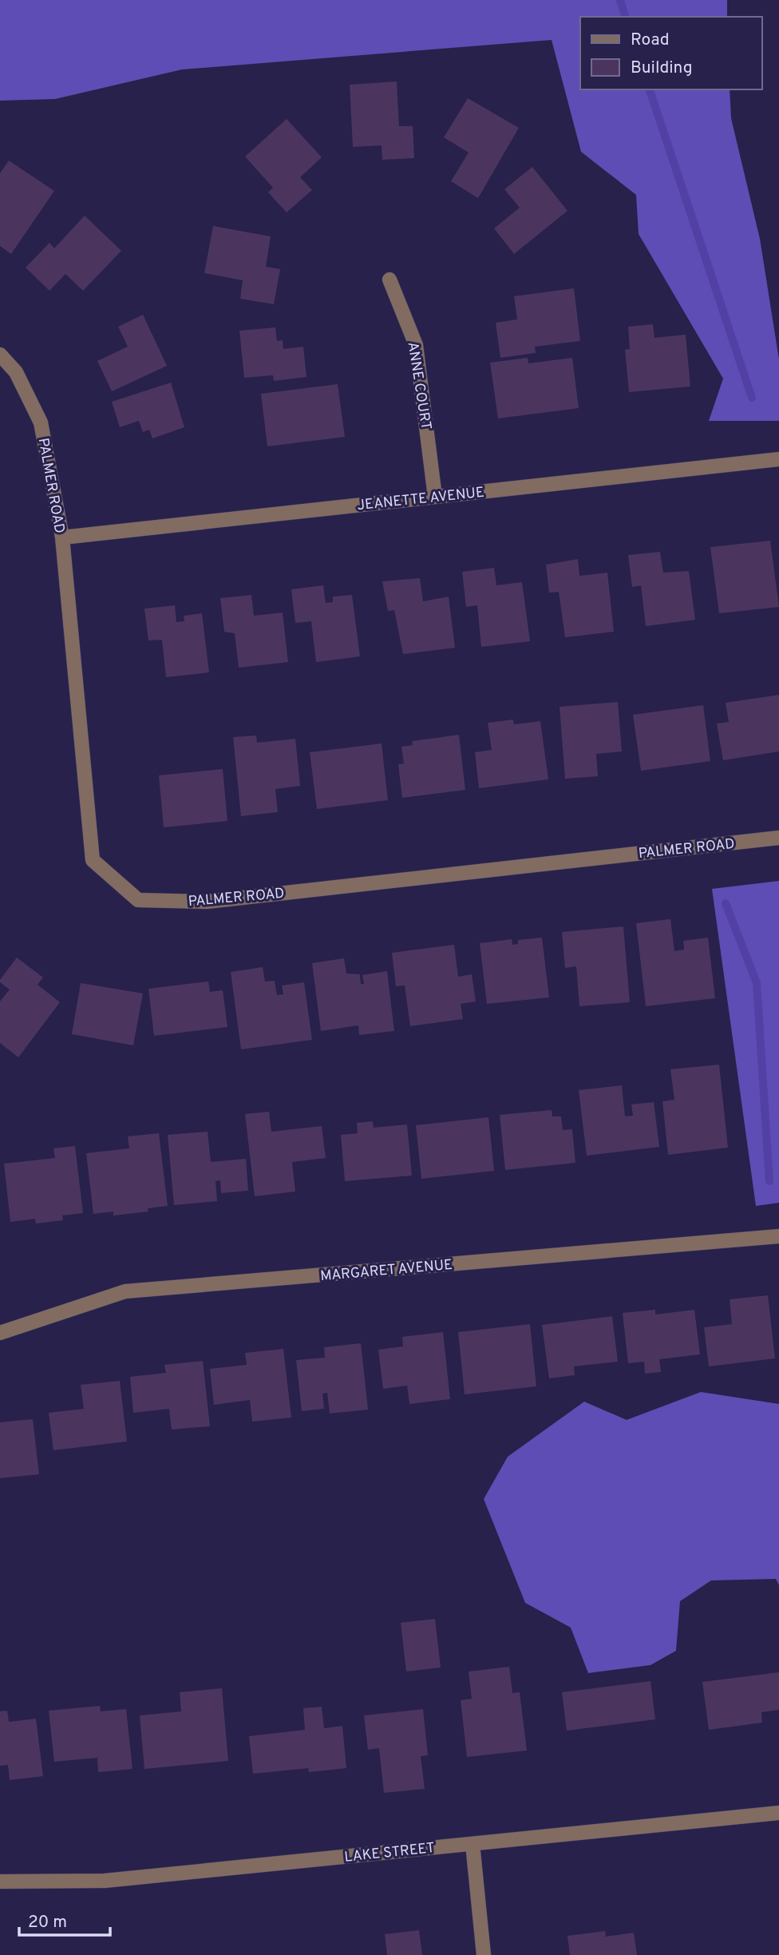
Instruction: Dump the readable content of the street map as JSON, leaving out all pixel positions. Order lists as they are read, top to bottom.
{
  "streets": {
    "street": [
      "ANNE COURT",
      "PALMER ROAD",
      "JEANETTE AVENUE",
      "MARGARET AVENUE",
      "LAKE STREET"
    ]
  },
  "crossings": [
    ["ANNE COURT", "JEANETTE AVENUE"],
    ["PALMER ROAD", "JEANETTE AVENUE"]
  ],
  "legend": ["Road", "Building"],
  "scale_bar": "20 m"
}
